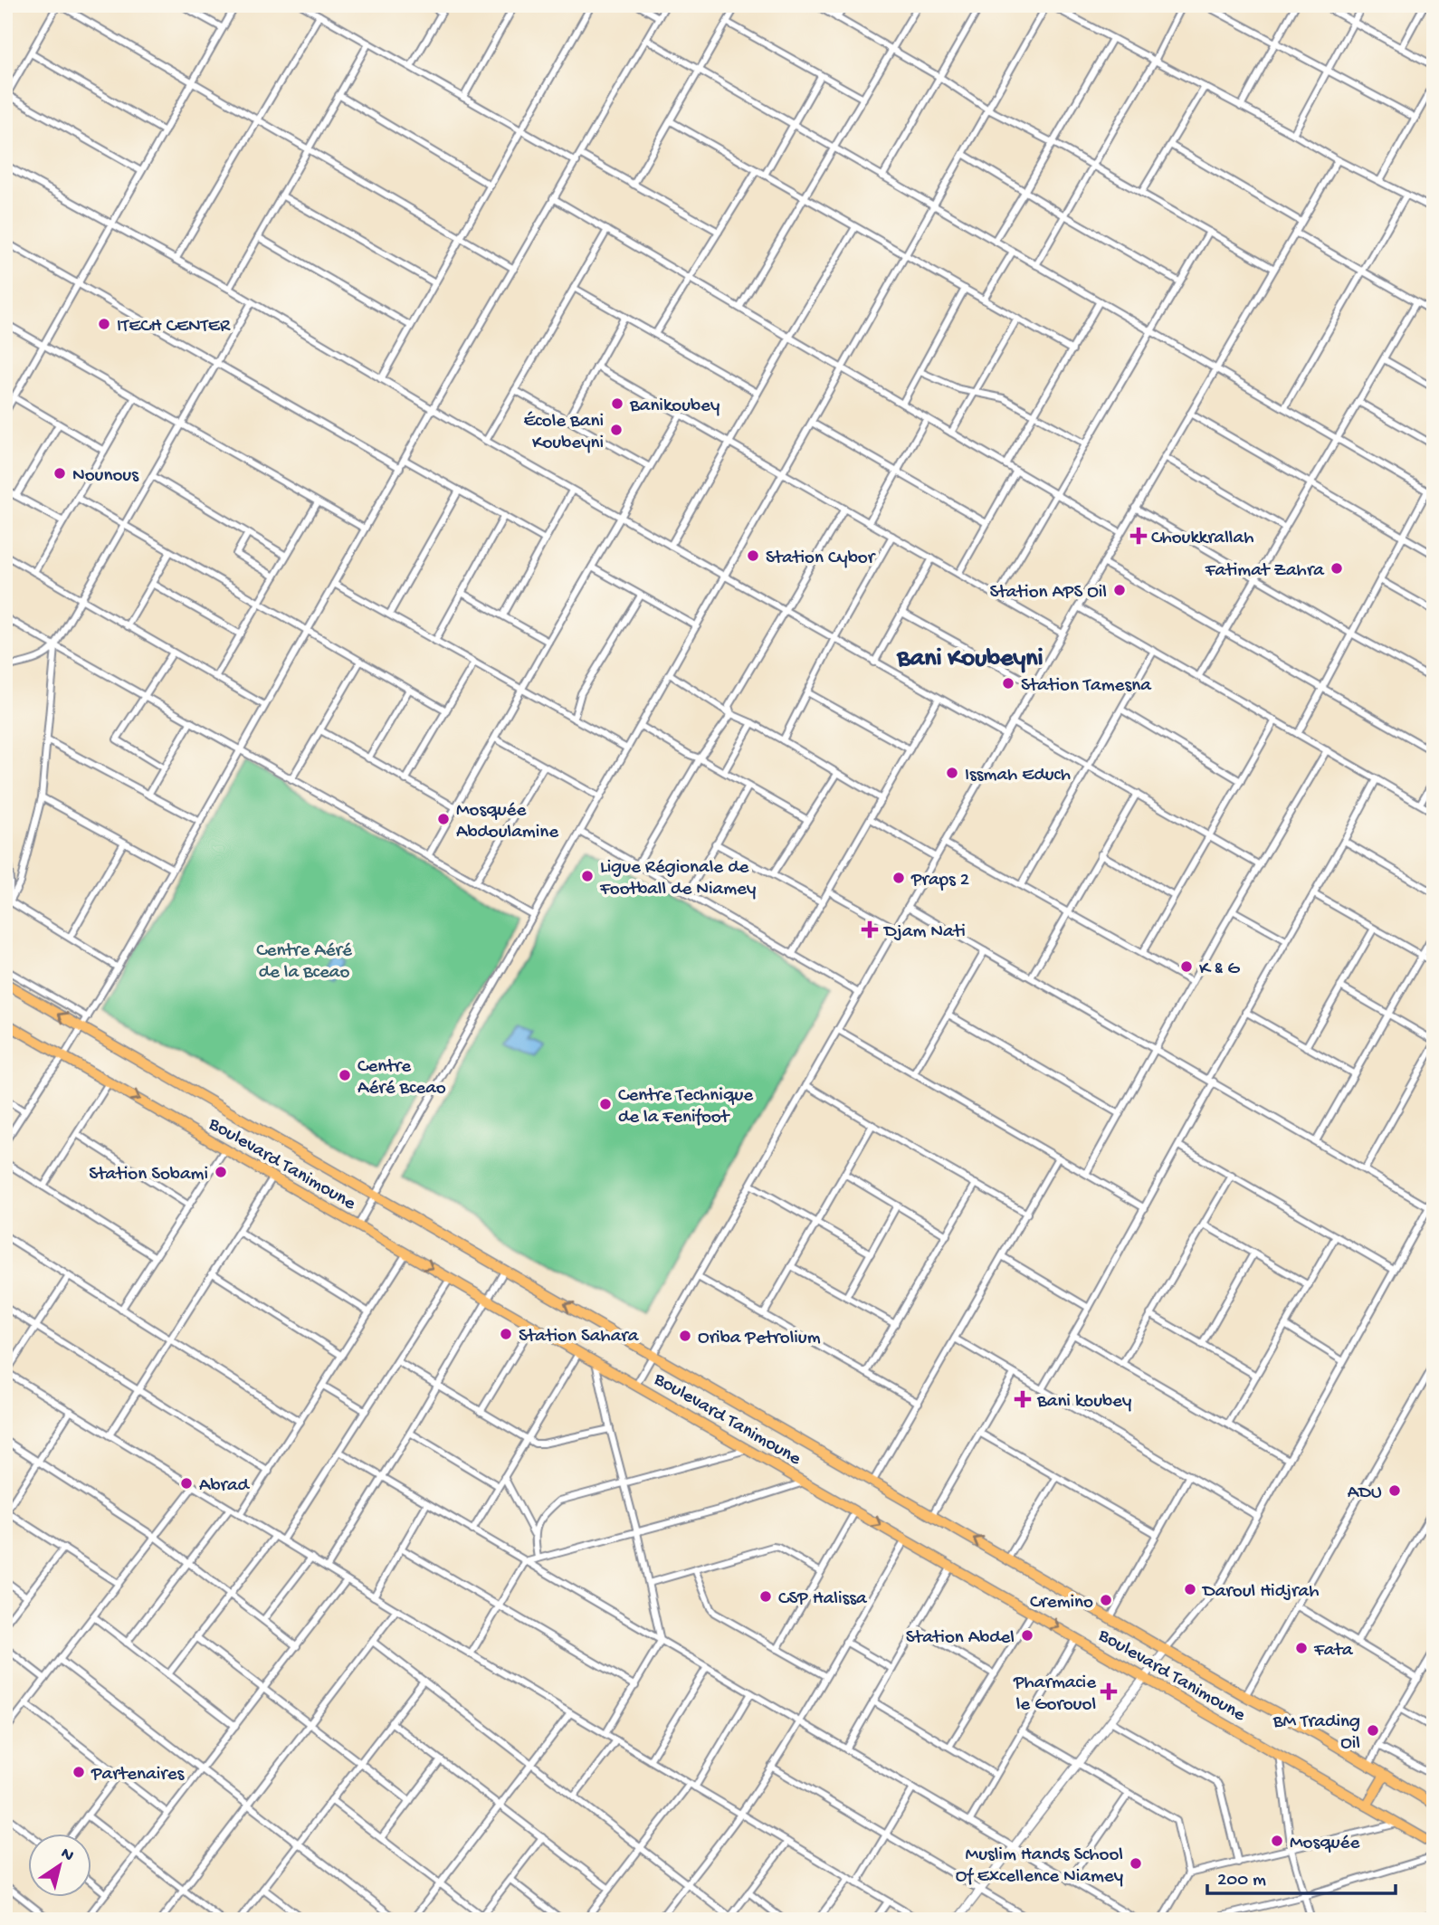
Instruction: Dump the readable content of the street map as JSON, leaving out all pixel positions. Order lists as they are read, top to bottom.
{
  "streets": {
    "main road": ["Boulevard Tanimoune"]
  },
  "districts": ["Bani Koubeyni"],
  "parks": ["Centre Aéré de la Bceao"],
  "places": {
    "other": [
      "ITECH CENTER",
      "Banikoubey",
      "École Bani Koubeyni",
      "Nounous",
      "Station Cybor",
      "Fatimat Zahra",
      "Station APS Oil",
      "Station Tamesna",
      "Issmah Educh",
      "Mosquée Abdoulamine",
      "Ligue Régionale de Football de Niamey",
      "Praps 2",
      "K & G",
      "Centre Aéré Bceao",
      "Centre Technique de la Fenifoot",
      "Station Sobami",
      "Station Sahara",
      "Oriba Petrolium",
      "Abrad",
      "ADU",
      "Daroul Hidjrah",
      "CSP Halissa",
      "Cremino",
      "Station Abdel",
      "Fata",
      "BM Trading Oil",
      "Partenaires",
      "Mosquée",
      "Muslim Hands School Of Excellence Niamey"
    ],
    "health": [
      "Choukkrallah",
      "Djam Nati",
      "Bani koubey",
      "Pharmacie le Gorouol"
    ]
  },
  "scale_bar": "200 m",
  "north": "top right"
}
